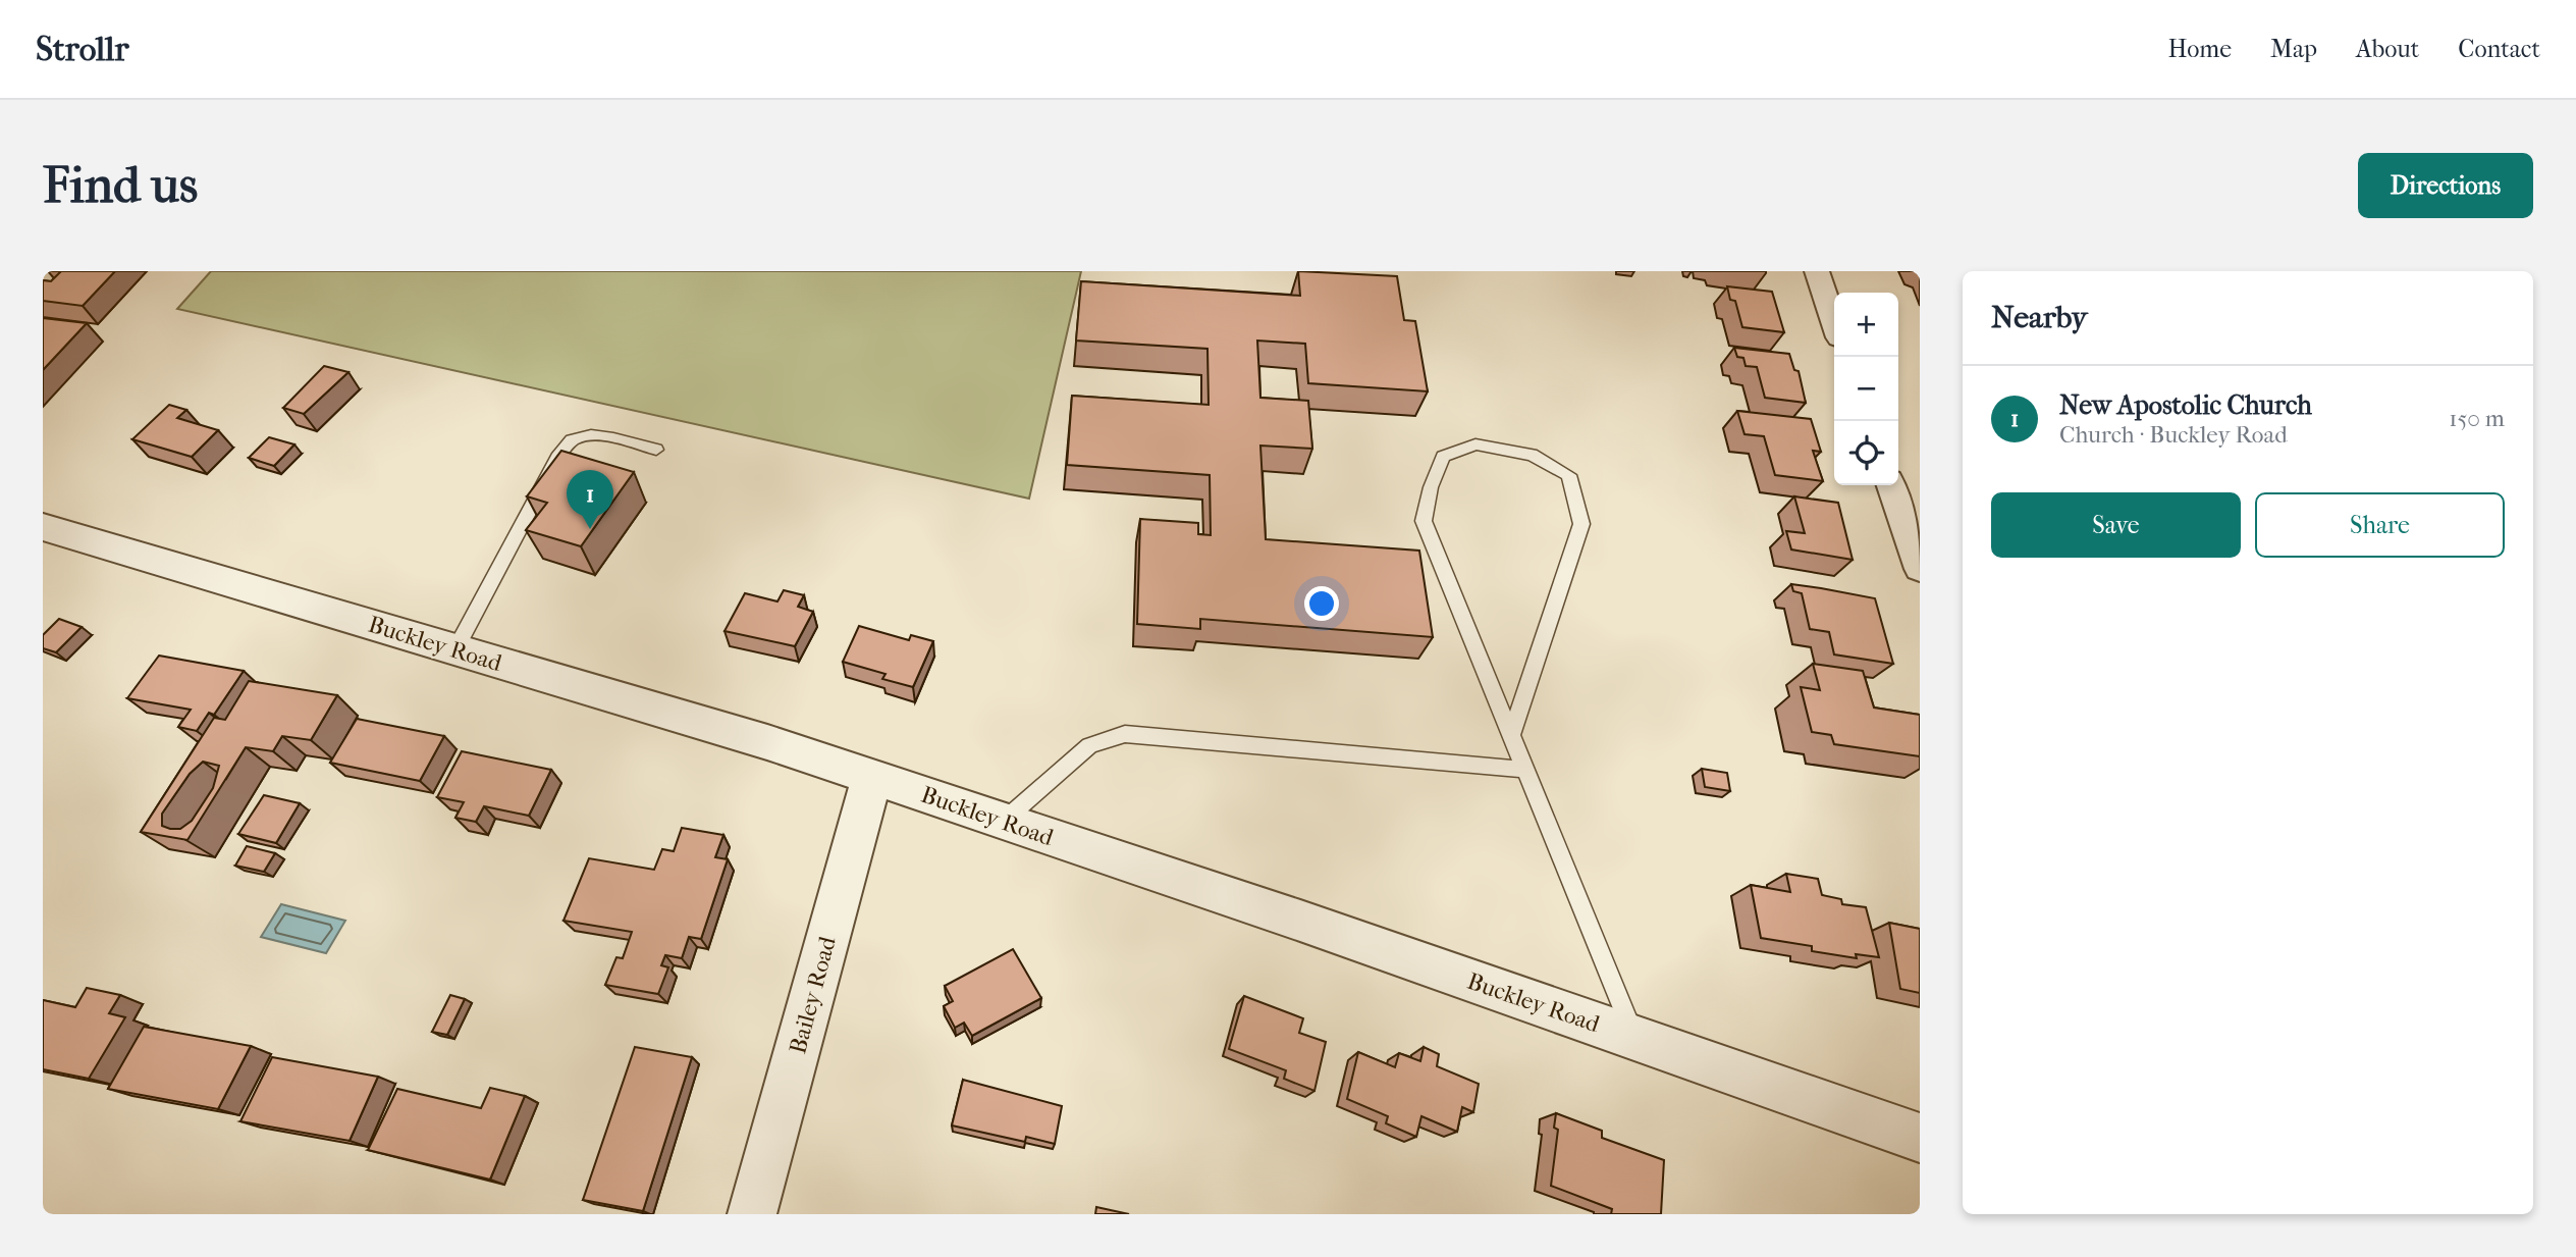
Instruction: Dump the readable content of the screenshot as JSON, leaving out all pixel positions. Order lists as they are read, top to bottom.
{
  "streets": {
    "street": ["Buckley Road", "Bailey Road"]
  },
  "crossings": [
    ["Buckley Road", "Bailey Road"]
  ],
  "page": {
    "header": "Strollr",
    "nav": [
      "Home",
      "Map",
      "About",
      "Contact"
    ],
    "buttons": [
      "Directions",
      ["Save", "Share"]
    ],
    "title": "Find us",
    "heading": "Nearby",
    "map_buttons": ["+", "−"],
    "list": [
      {
        "mark": "1",
        "name": "New Apostolic Church",
        "note": "Church · Buckley Road",
        "value": "150 m"
      }
    ],
    "pins": "1"
  }
}
